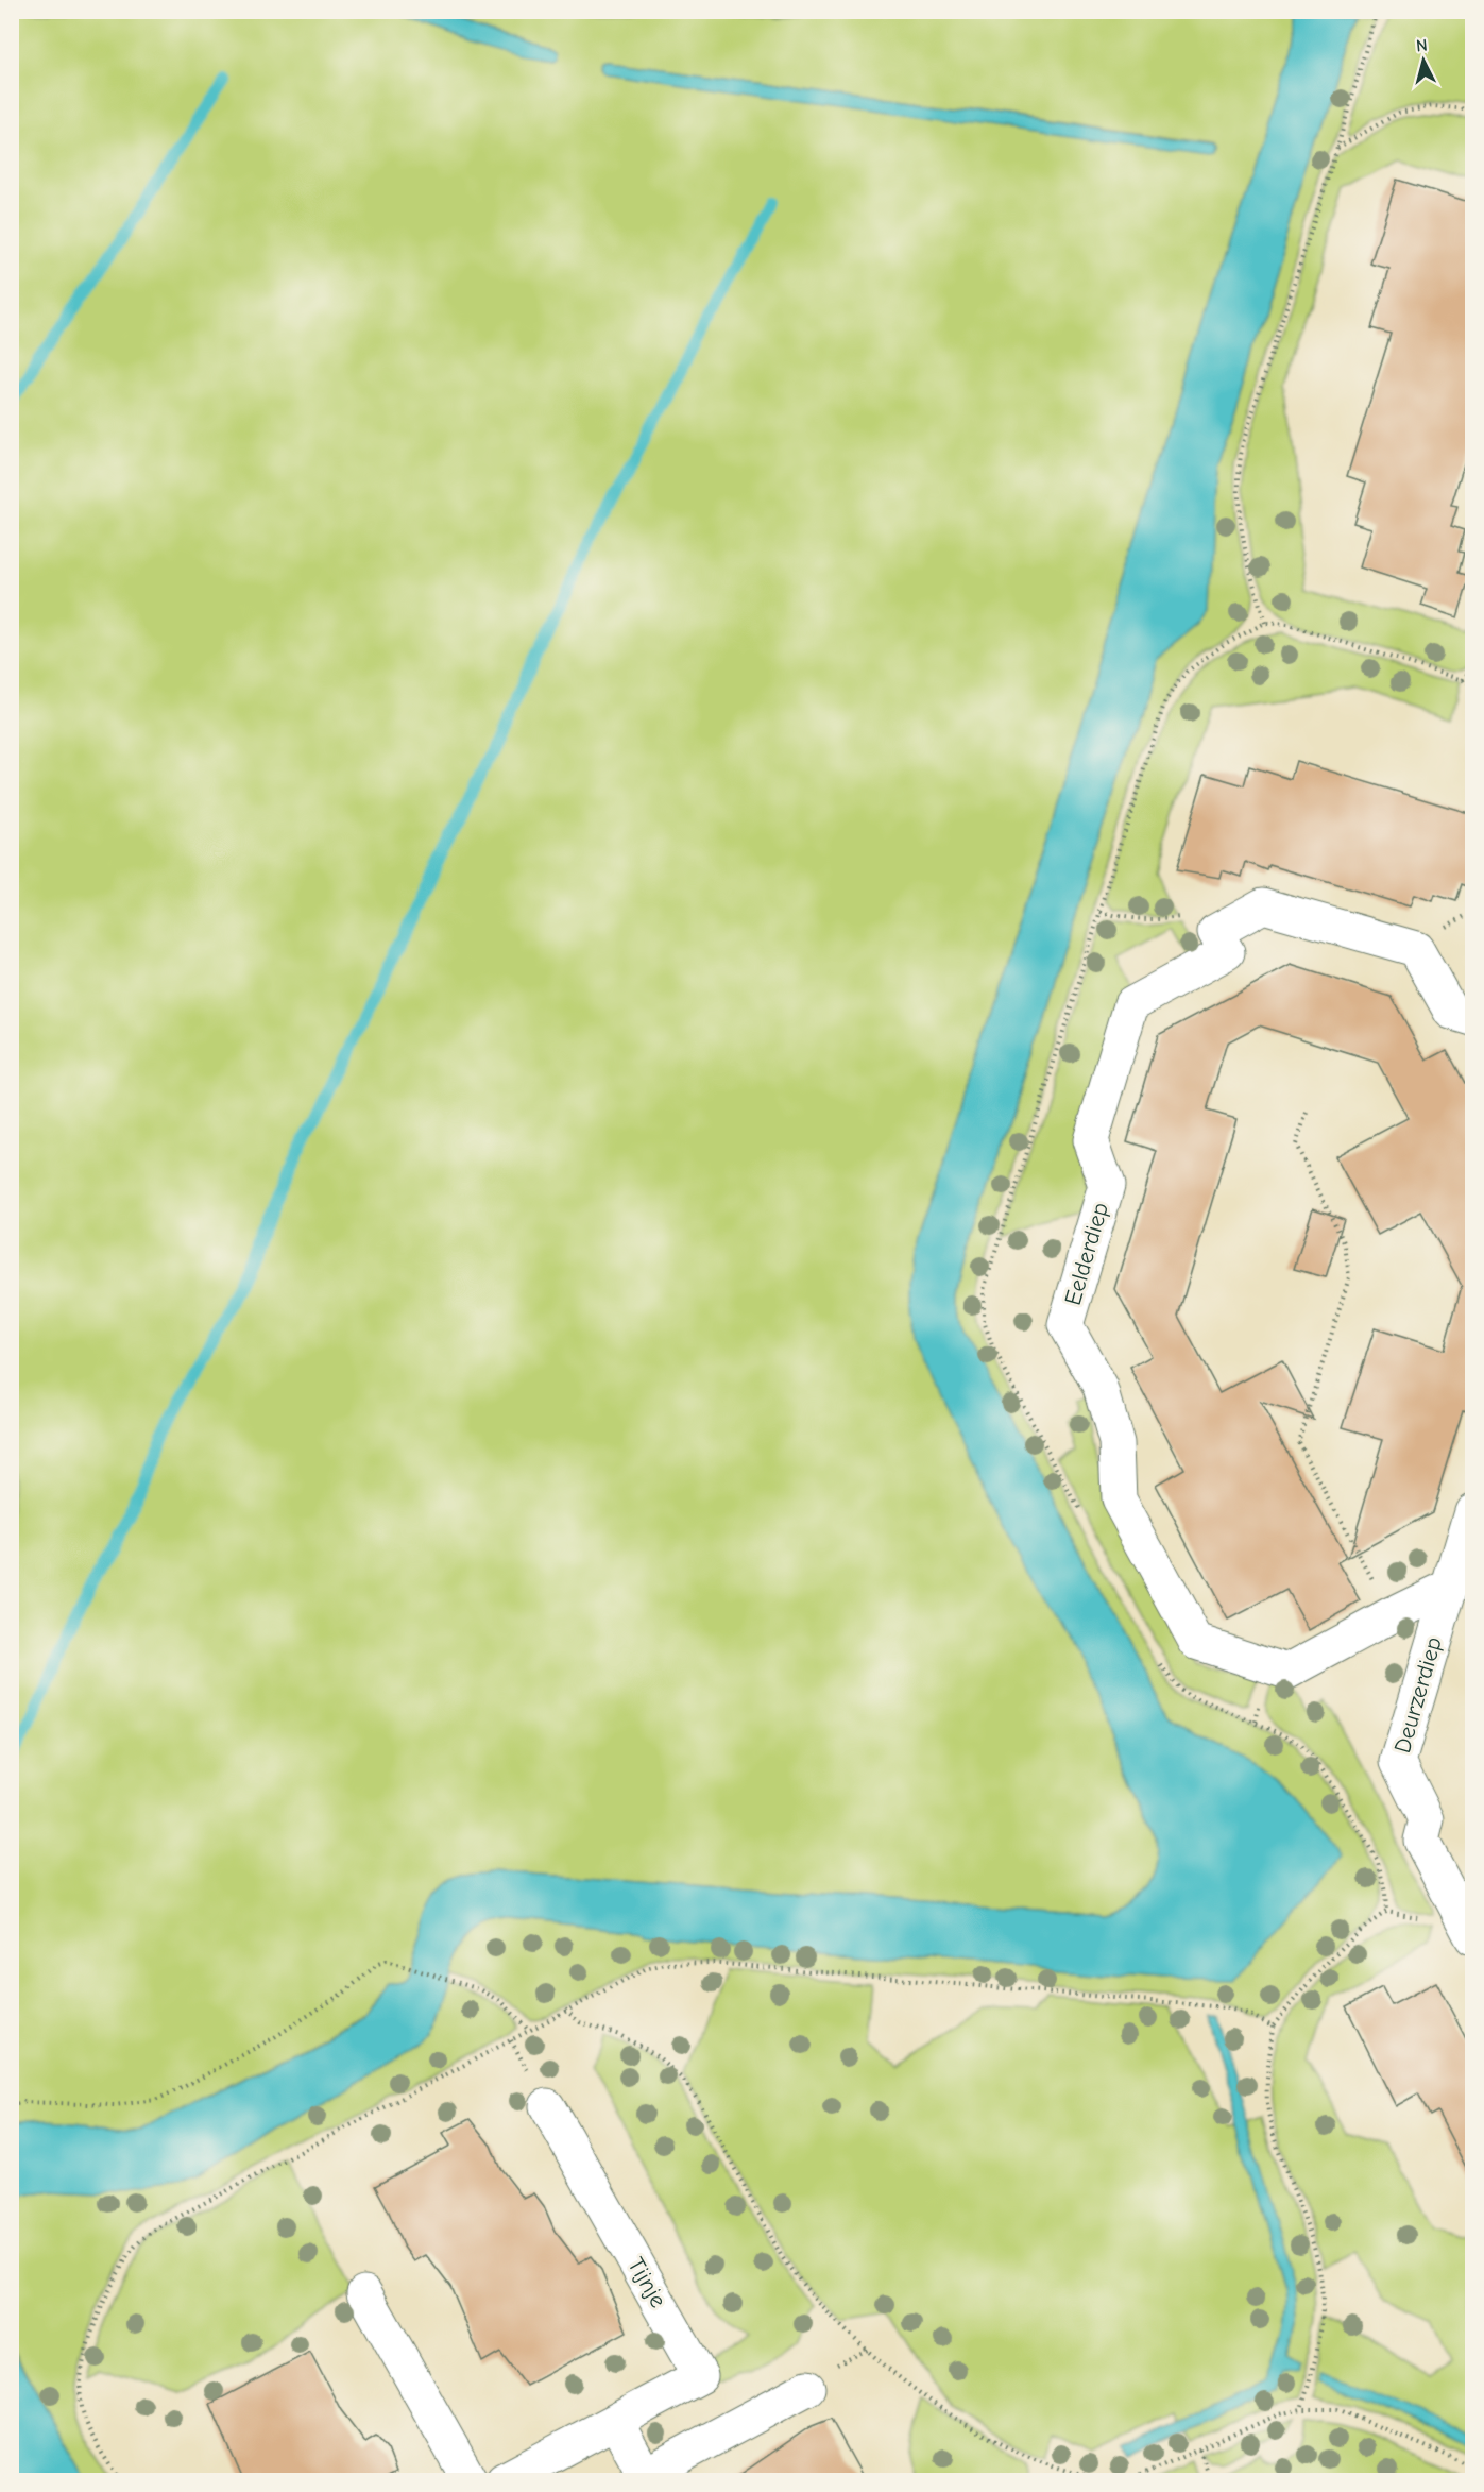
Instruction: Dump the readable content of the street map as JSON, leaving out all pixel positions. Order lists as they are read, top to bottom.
{
  "streets": {
    "street": ["Eelderdiep", "Deurzerdiep", "Tijnje"]
  },
  "crossings": [
    ["Eelderdiep", "Deurzerdiep"]
  ],
  "north": "top"
}
